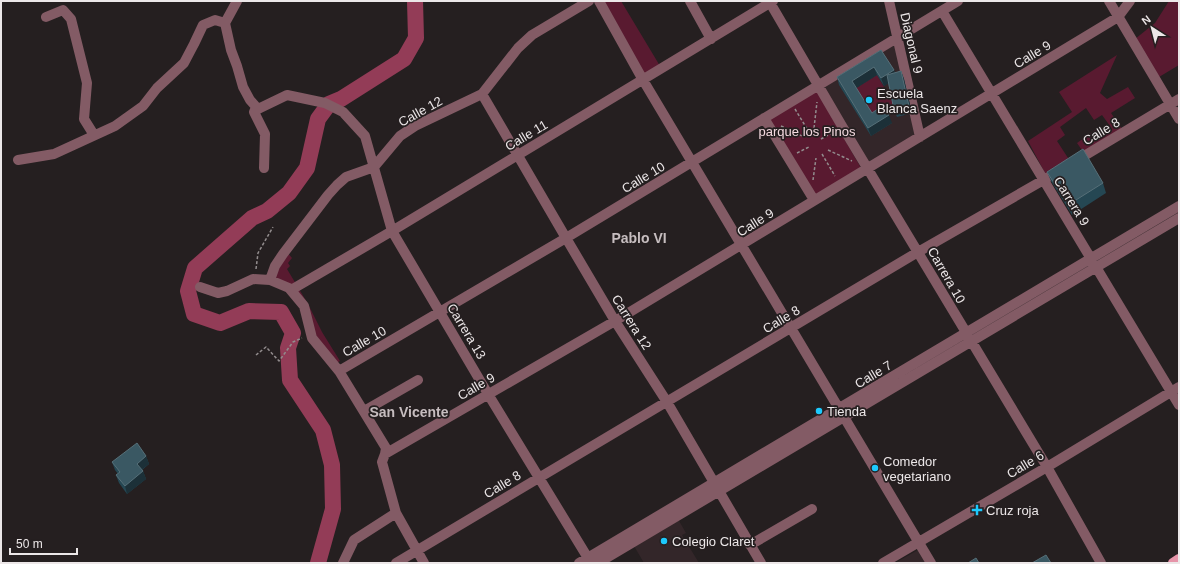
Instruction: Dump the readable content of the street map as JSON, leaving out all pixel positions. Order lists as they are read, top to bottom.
{
  "streets": {
    "street": [
      "Diagonal 9",
      "Calle 9",
      "Calle 12",
      "Calle 8",
      "Calle 11",
      "Calle 10",
      "Carrera 9",
      "Carrera 10",
      "Carrera 12",
      "Carrera 13",
      "Calle 7",
      "Calle 6"
    ]
  },
  "crossings": [
    ["Diagonal 9", "Calle 9"],
    ["Diagonal 9", "Calle 10"],
    ["Calle 9", "Carrera 9"],
    ["Calle 9", "Carrera 10"],
    ["Calle 9", "Carrera 12"],
    ["Calle 9", "Carrera 13"],
    ["Calle 12", "Carrera 12"],
    ["Calle 12", "Carrera 13"],
    ["Calle 8", "Carrera 9"],
    ["Calle 8", "Carrera 10"],
    ["Calle 8", "Carrera 12"],
    ["Calle 8", "Carrera 13"],
    ["Calle 11", "Carrera 10"],
    ["Calle 11", "Carrera 12"],
    ["Calle 11", "Carrera 13"],
    ["Calle 10", "Carrera 9"],
    ["Calle 10", "Carrera 10"],
    ["Calle 10", "Carrera 12"],
    ["Calle 10", "Carrera 13"],
    ["Carrera 9", "Calle 7"],
    ["Carrera 9", "Calle 6"],
    ["Carrera 10", "Calle 7"],
    ["Carrera 10", "Calle 6"],
    ["Carrera 12", "Calle 7"],
    ["Carrera 13", "Calle 7"]
  ],
  "districts": ["Pablo VI", "San Vicente"],
  "parks": ["parque los Pinos"],
  "places": {
    "other": [
      "Escuela Blanca Saenz",
      "Tienda",
      "Comedor vegetariano",
      "Colegio Claret"
    ],
    "health": ["Cruz roja"]
  },
  "scale_bar": "50 m",
  "north": "top left"
}
